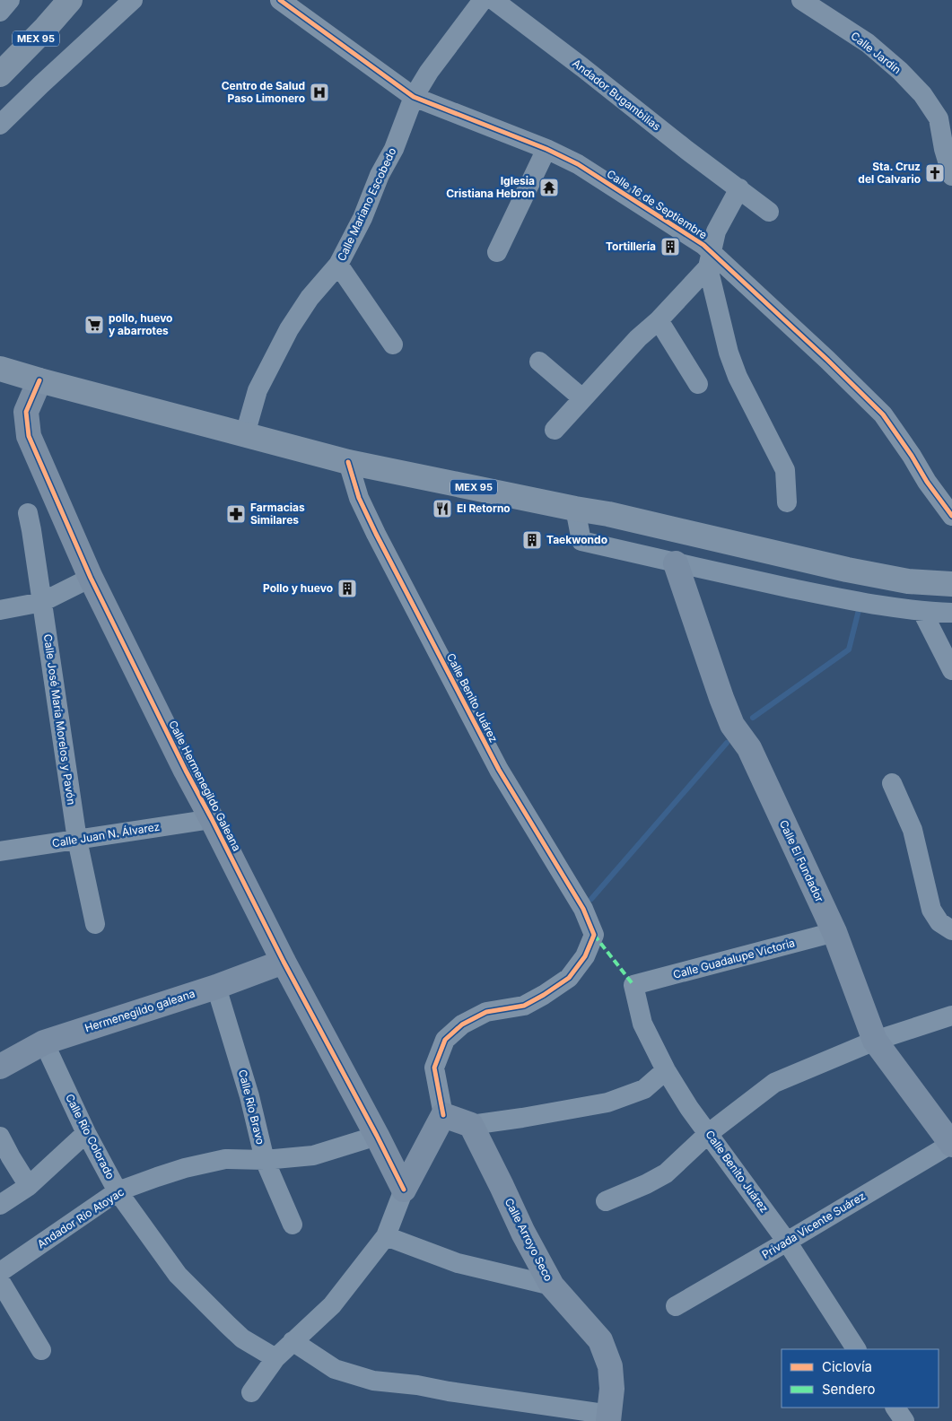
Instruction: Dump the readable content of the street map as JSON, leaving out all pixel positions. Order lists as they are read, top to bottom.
{
  "streets": {
    "highway": ["MEX 95"],
    "street": [
      "Calle Jardín",
      "Andador Bugambilias",
      "Calle Mariano Escobedo",
      "Calle 16 de Septiembre",
      "Calle Benito Juárez",
      "Calle José María Morelos y Pavón",
      "Calle Hermenegildo Galeana",
      "Calle Juan N. Álvarez",
      "Calle El Fundador",
      "Calle Guadalupe Victoria",
      "Hermenegildo galeana",
      "Calle Río Bravo",
      "Calle Río Colorado",
      "Andador Río Atoyac",
      "Privada Vicente Suárez",
      "Calle Arroyo Seco"
    ]
  },
  "crossings": [
    ["MEX 95", "Calle Mariano Escobedo"],
    ["MEX 95", "Calle Benito Juárez"],
    ["MEX 95", "Calle Hermenegildo Galeana"],
    ["Calle Mariano Escobedo", "Calle 16 de Septiembre"],
    ["Calle Benito Juárez", "Calle Guadalupe Victoria"],
    ["Calle Benito Juárez", "Privada Vicente Suárez"],
    ["Calle José María Morelos y Pavón", "Calle Juan N. Álvarez"],
    ["Calle Hermenegildo Galeana", "Calle Juan N. Álvarez"],
    ["Calle Hermenegildo Galeana", "Hermenegildo galeana"],
    ["Calle Hermenegildo Galeana", "Andador Río Atoyac"],
    ["Calle El Fundador", "Calle Guadalupe Victoria"],
    ["Calle El Fundador", "Privada Vicente Suárez"],
    ["Hermenegildo galeana", "Calle Río Bravo"],
    ["Hermenegildo galeana", "Calle Río Colorado"],
    ["Calle Río Bravo", "Andador Río Atoyac"],
    ["Calle Río Colorado", "Andador Río Atoyac"]
  ],
  "places": {
    "hospital": ["Centro de Salud Paso Limonero"],
    "church": ["Sta. Cruz del Calvario"],
    "temple": ["Iglesia Cristiana Hebron"],
    "building": ["Tortillería", "Taekwondo", "Pollo y huevo"],
    "supermarket": ["pollo, huevo y abarrotes"],
    "restaurant": ["El Retorno"],
    "pharmacy": ["Farmacias Similares"]
  },
  "legend": ["Ciclovía", "Sendero"]
}
